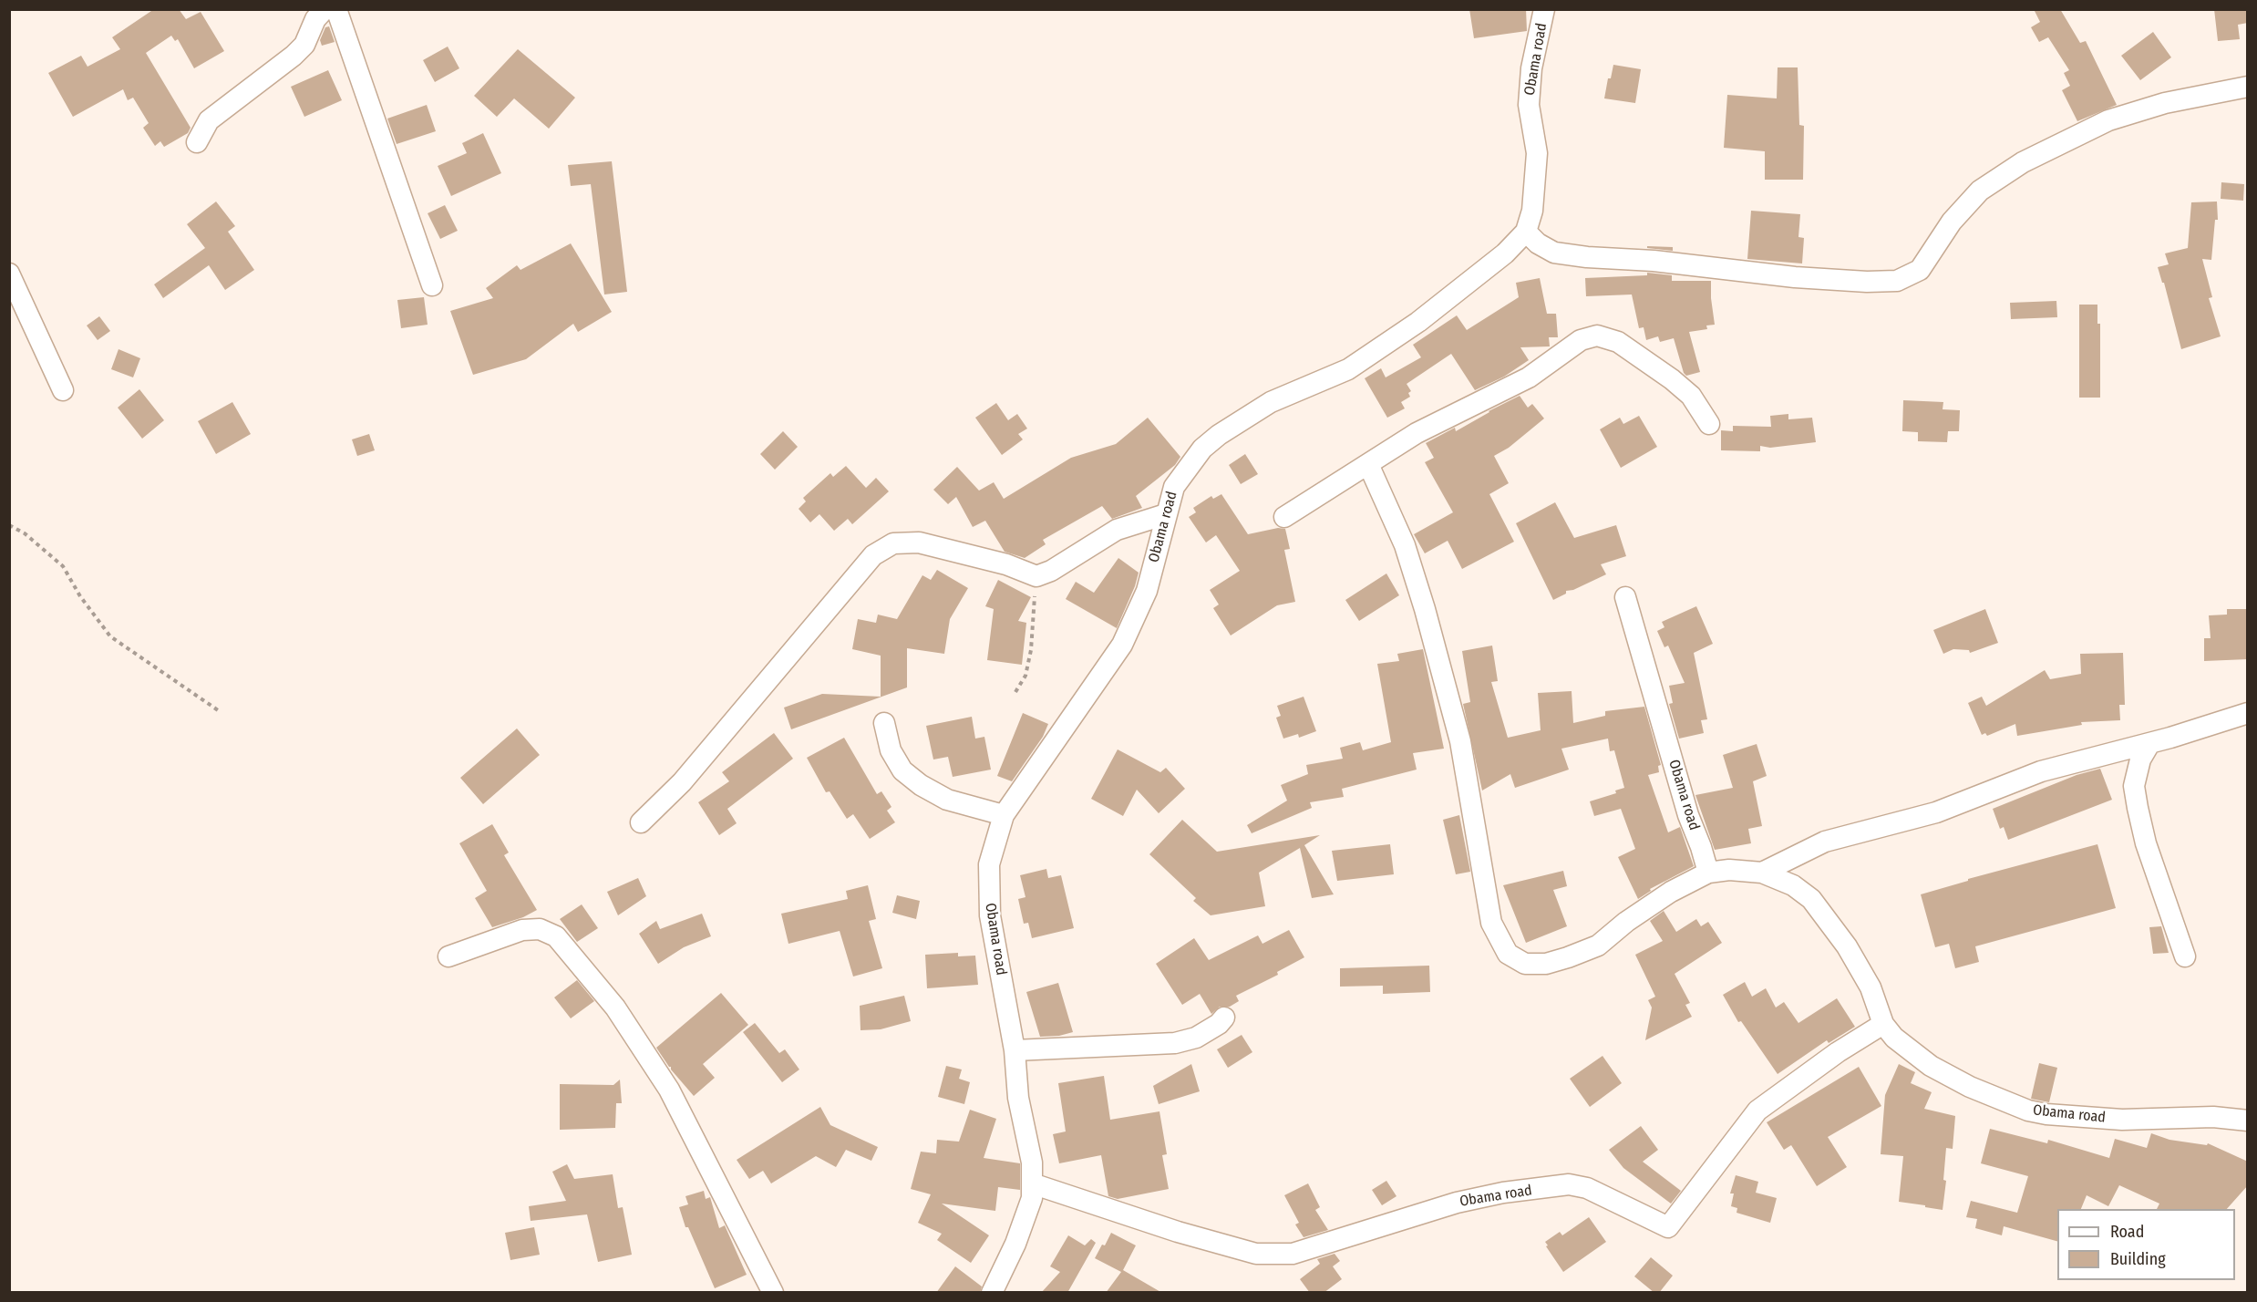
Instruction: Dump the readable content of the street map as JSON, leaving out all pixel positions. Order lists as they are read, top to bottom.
{
  "streets": {
    "street": ["Obama road"]
  },
  "legend": ["Road", "Building"]
}
